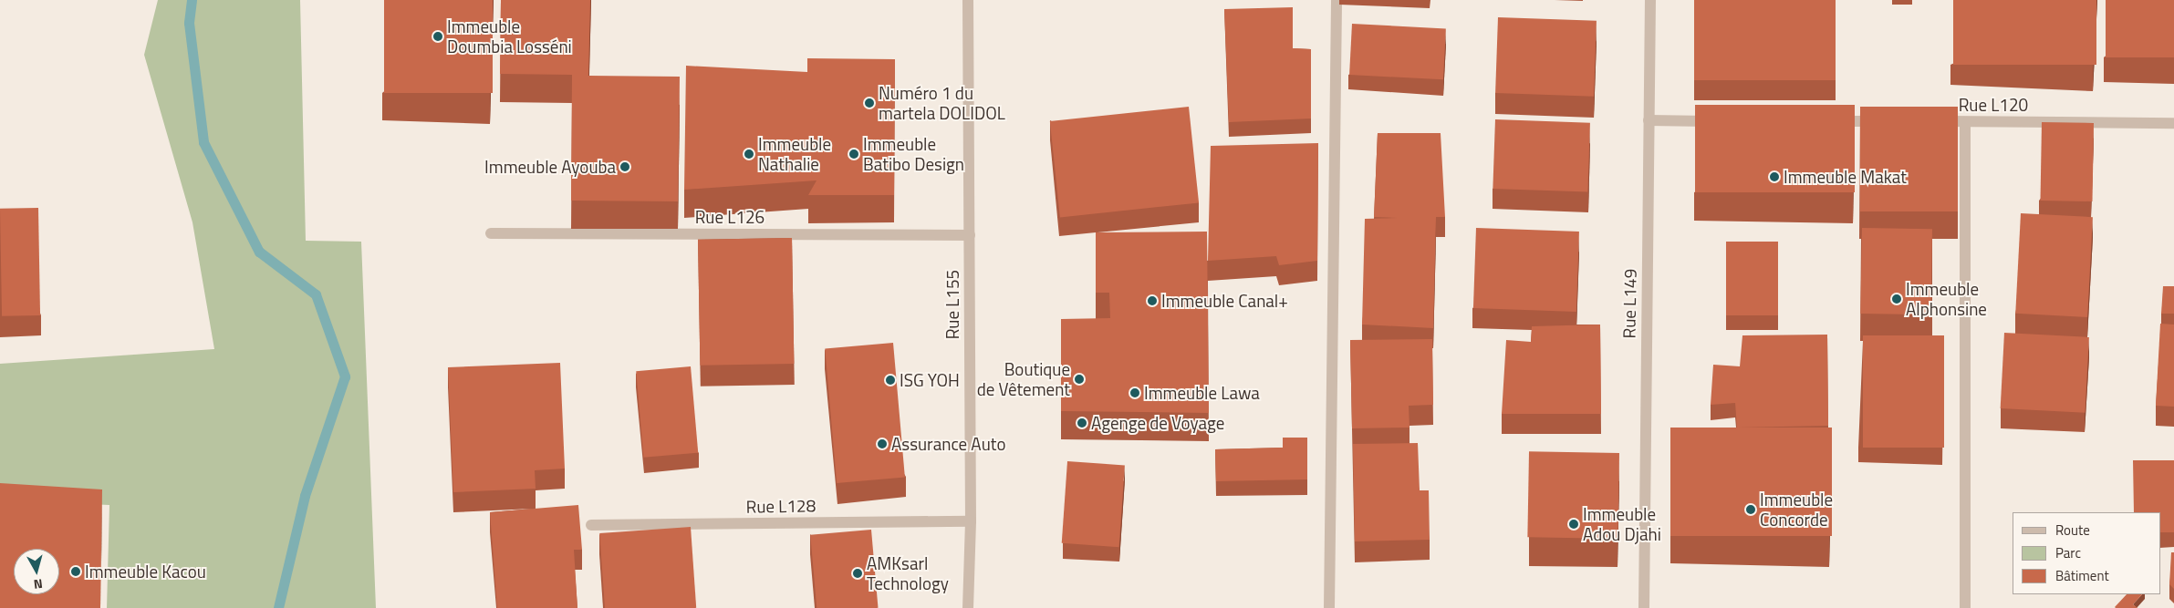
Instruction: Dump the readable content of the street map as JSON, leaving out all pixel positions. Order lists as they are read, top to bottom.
{
  "streets": {
    "street": [
      "Rue L120",
      "Rue L126",
      "Rue L149",
      "Rue L155",
      "Rue L128"
    ]
  },
  "crossings": [
    ["Rue L126", "Rue L155"],
    ["Rue L155", "Rue L128"]
  ],
  "places": [
    "Immeuble Doumbia Losséni",
    "Numéro 1 du martela DOLIDOL",
    "Immeuble Nathalie",
    "Immeuble Batibo Design",
    "Immeuble Ayouba",
    "Immeuble Makat",
    "Immeuble Alphonsine",
    "Immeuble Canal+",
    "Boutique de Vêtement",
    "ISG YOH",
    "Immeuble Lawa",
    "Agenge de Voyage",
    "Assurance Auto",
    "Immeuble Concorde",
    "Immeuble Adou Djahi",
    "Immeuble Kacou",
    "AMKsarl Technology"
  ],
  "legend": ["Route", "Parc", "Bâtiment"],
  "north": "bottom"
}
